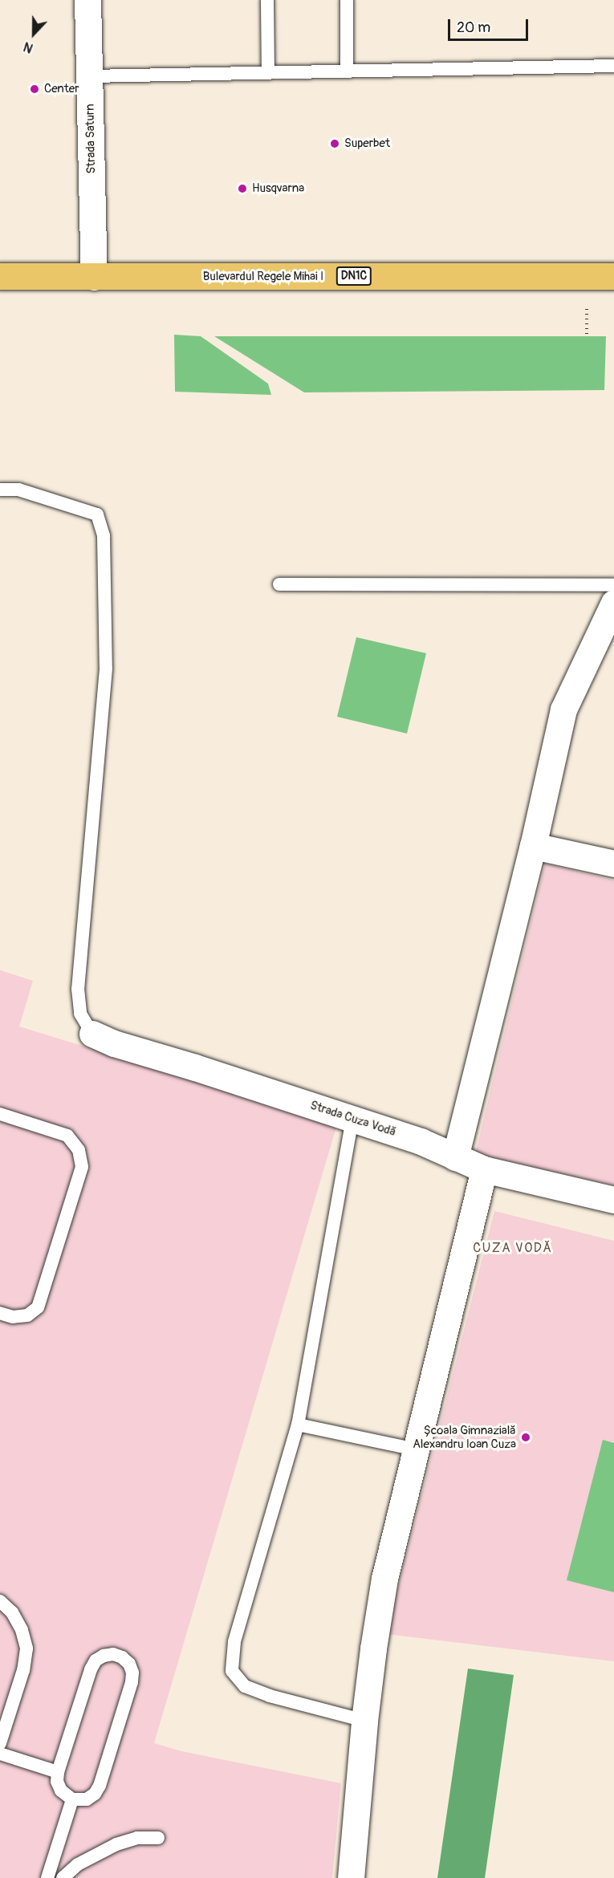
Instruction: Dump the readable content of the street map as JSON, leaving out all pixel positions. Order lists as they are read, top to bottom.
{
  "streets": {
    "main road": ["DN1C", "Bulevardul Regele Mihai I"],
    "street": ["Strada Saturn", "Strada Cuza Vodă"]
  },
  "crossings": [
    ["Strada Saturn", "Bulevardul Regele Mihai I"]
  ],
  "districts": ["CUZA VODĂ"],
  "places": [
    "Center",
    "Superbet",
    "Husqvarna",
    "Școala Gimnazială Alexandru Ioan Cuza"
  ],
  "scale_bar": "20 m",
  "north": "bottom"
}
